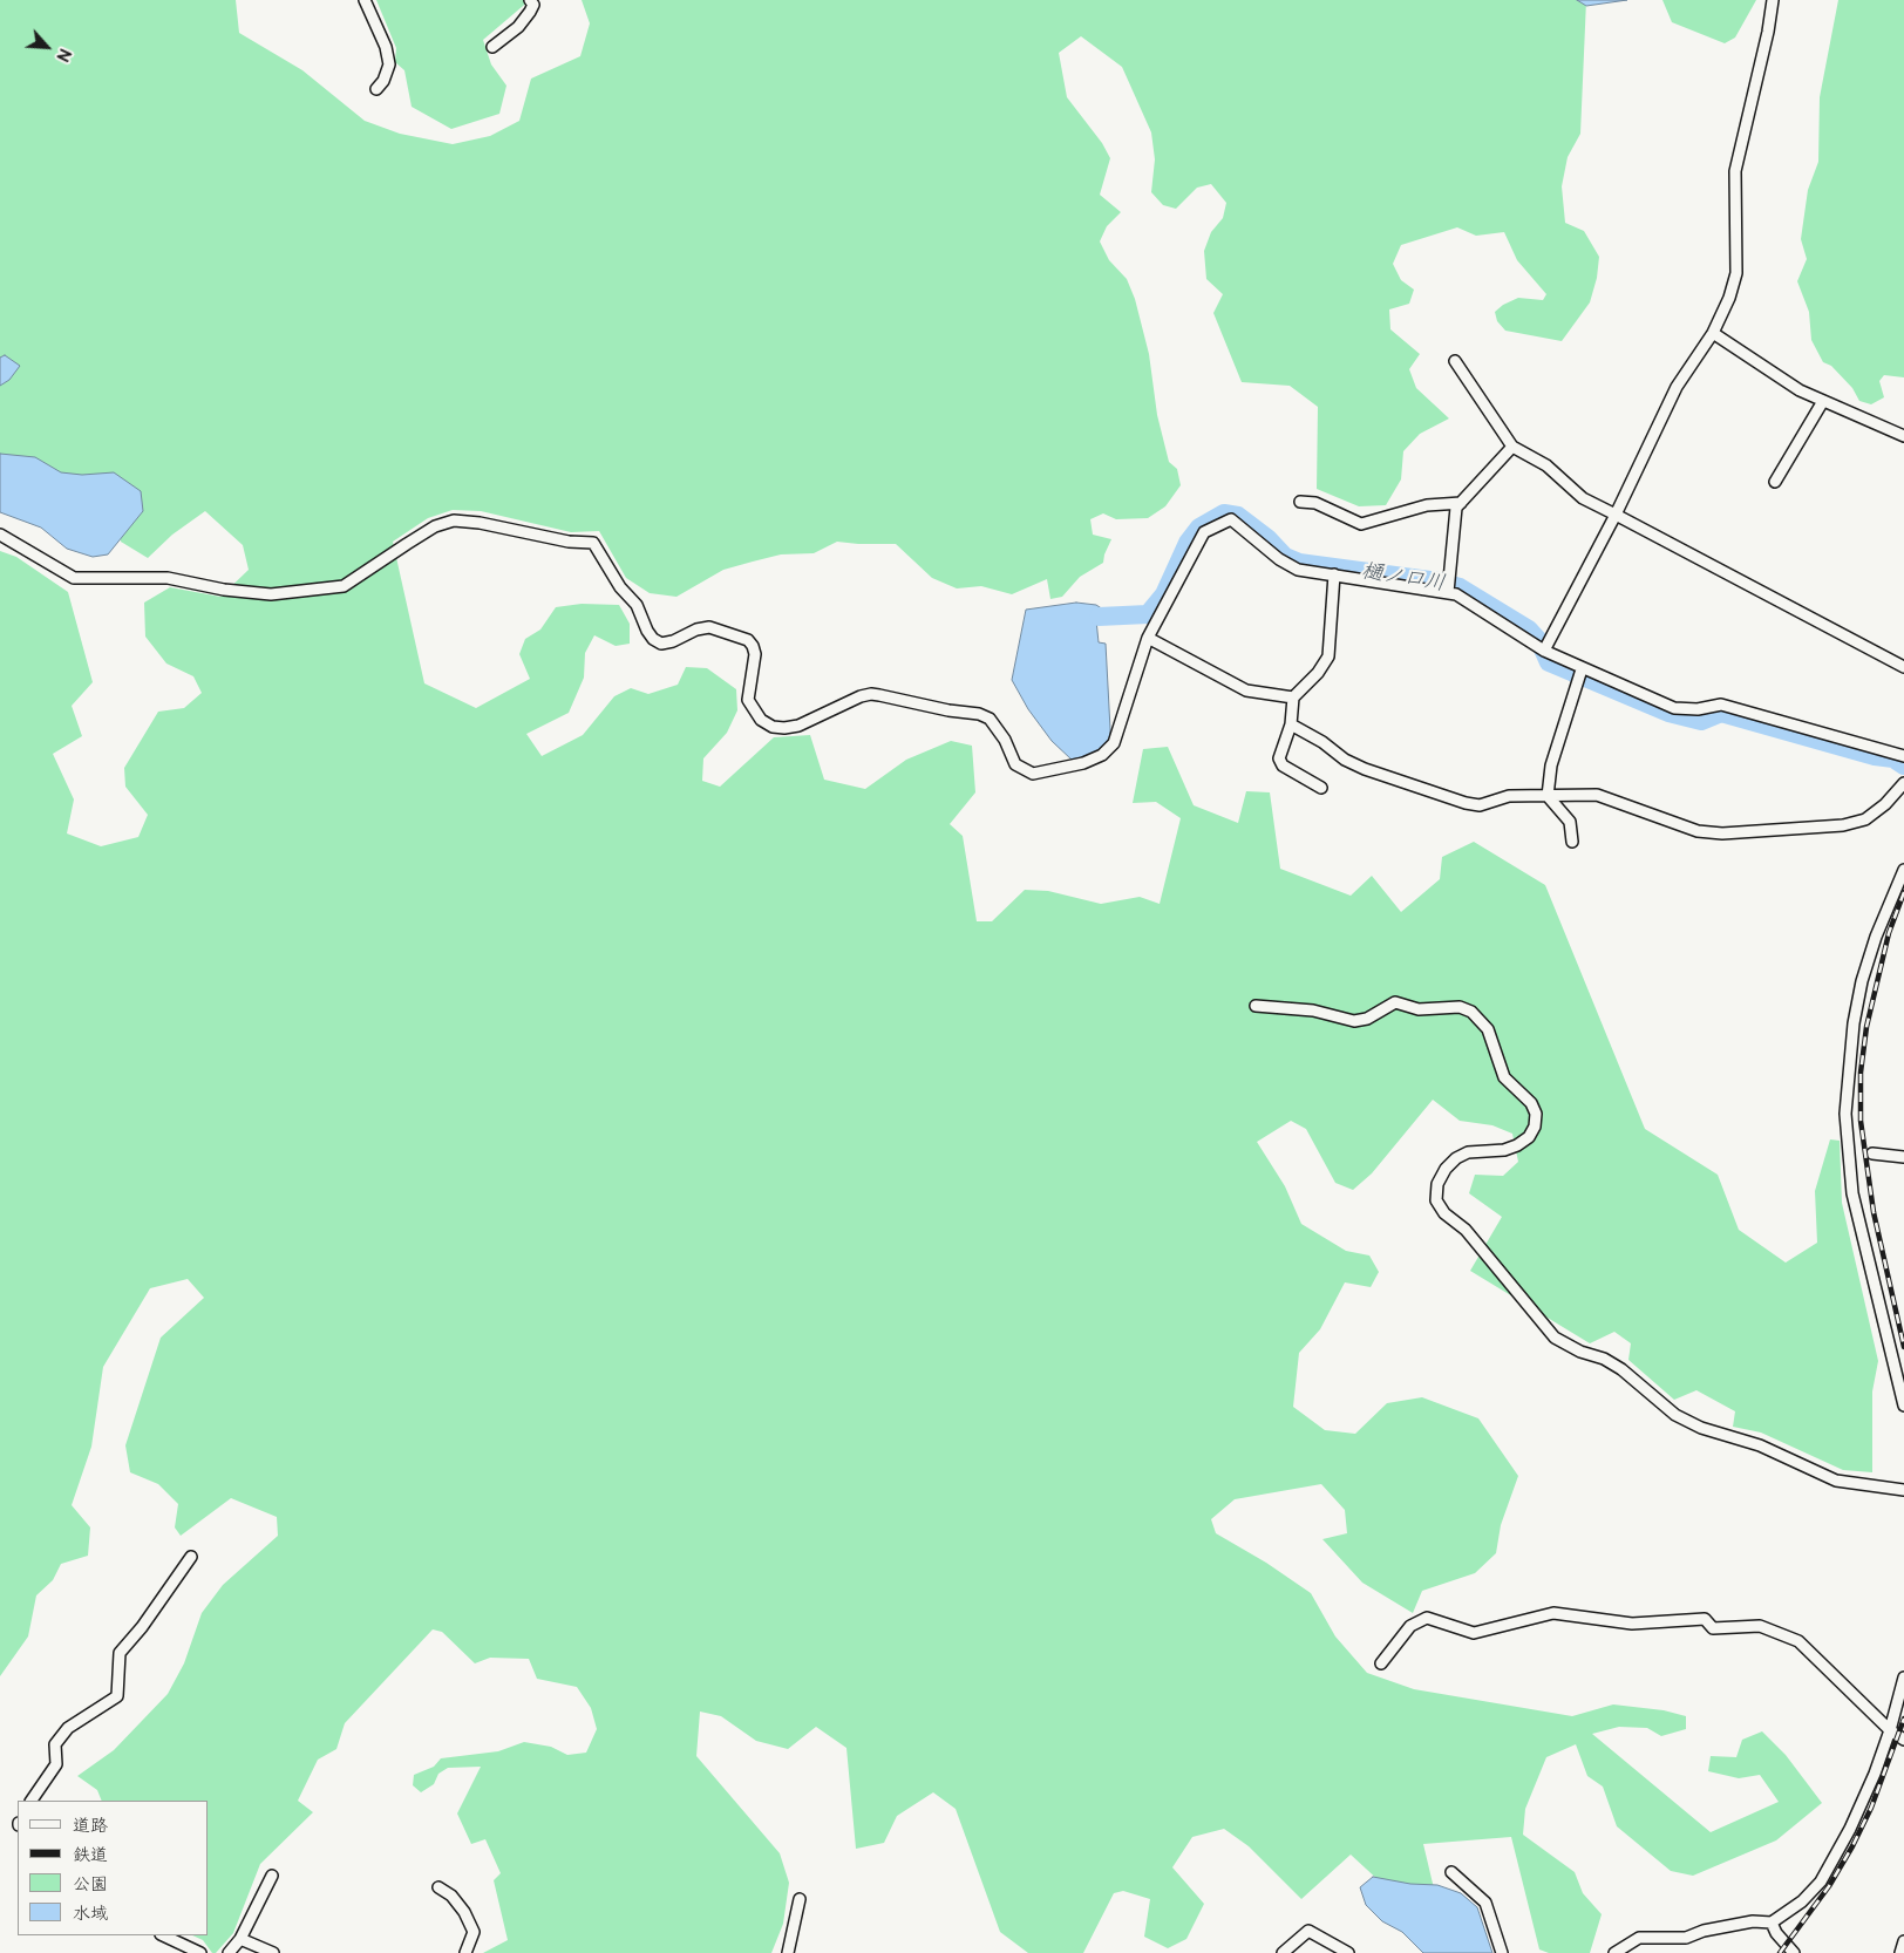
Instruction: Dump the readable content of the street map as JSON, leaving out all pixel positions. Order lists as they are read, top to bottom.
{
  "water": ["樋ノ口川"],
  "legend": [
    "道路",
    "鉄道",
    "公園",
    "水域"
  ],
  "north": "bottom right"
}
